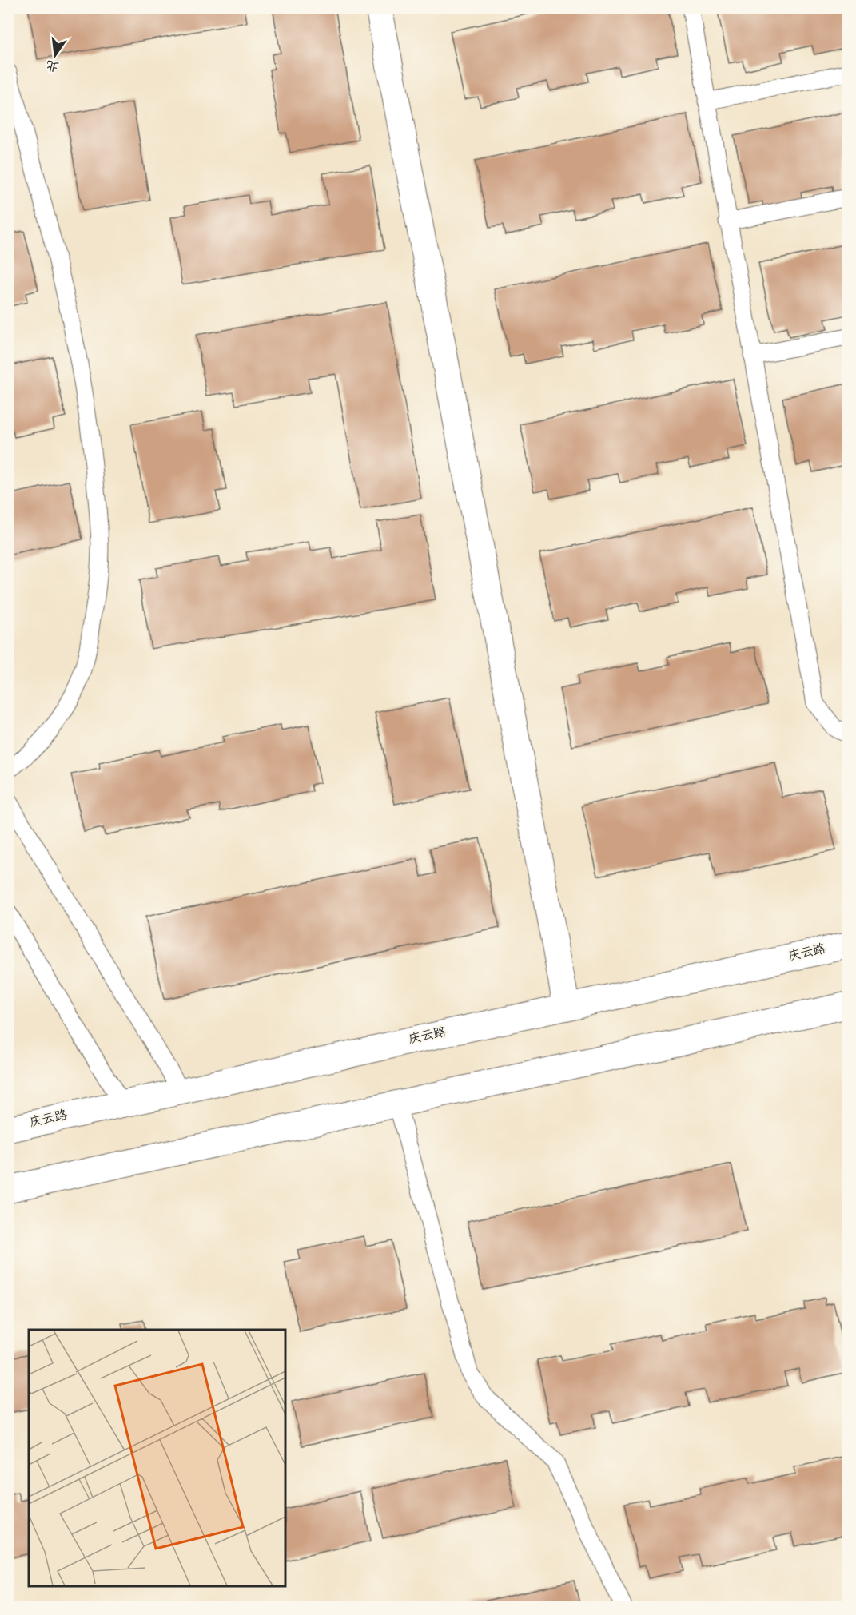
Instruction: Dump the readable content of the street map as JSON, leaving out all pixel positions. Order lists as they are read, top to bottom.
{
  "streets": {
    "main road": ["庆云路"]
  },
  "north": "bottom"
}
